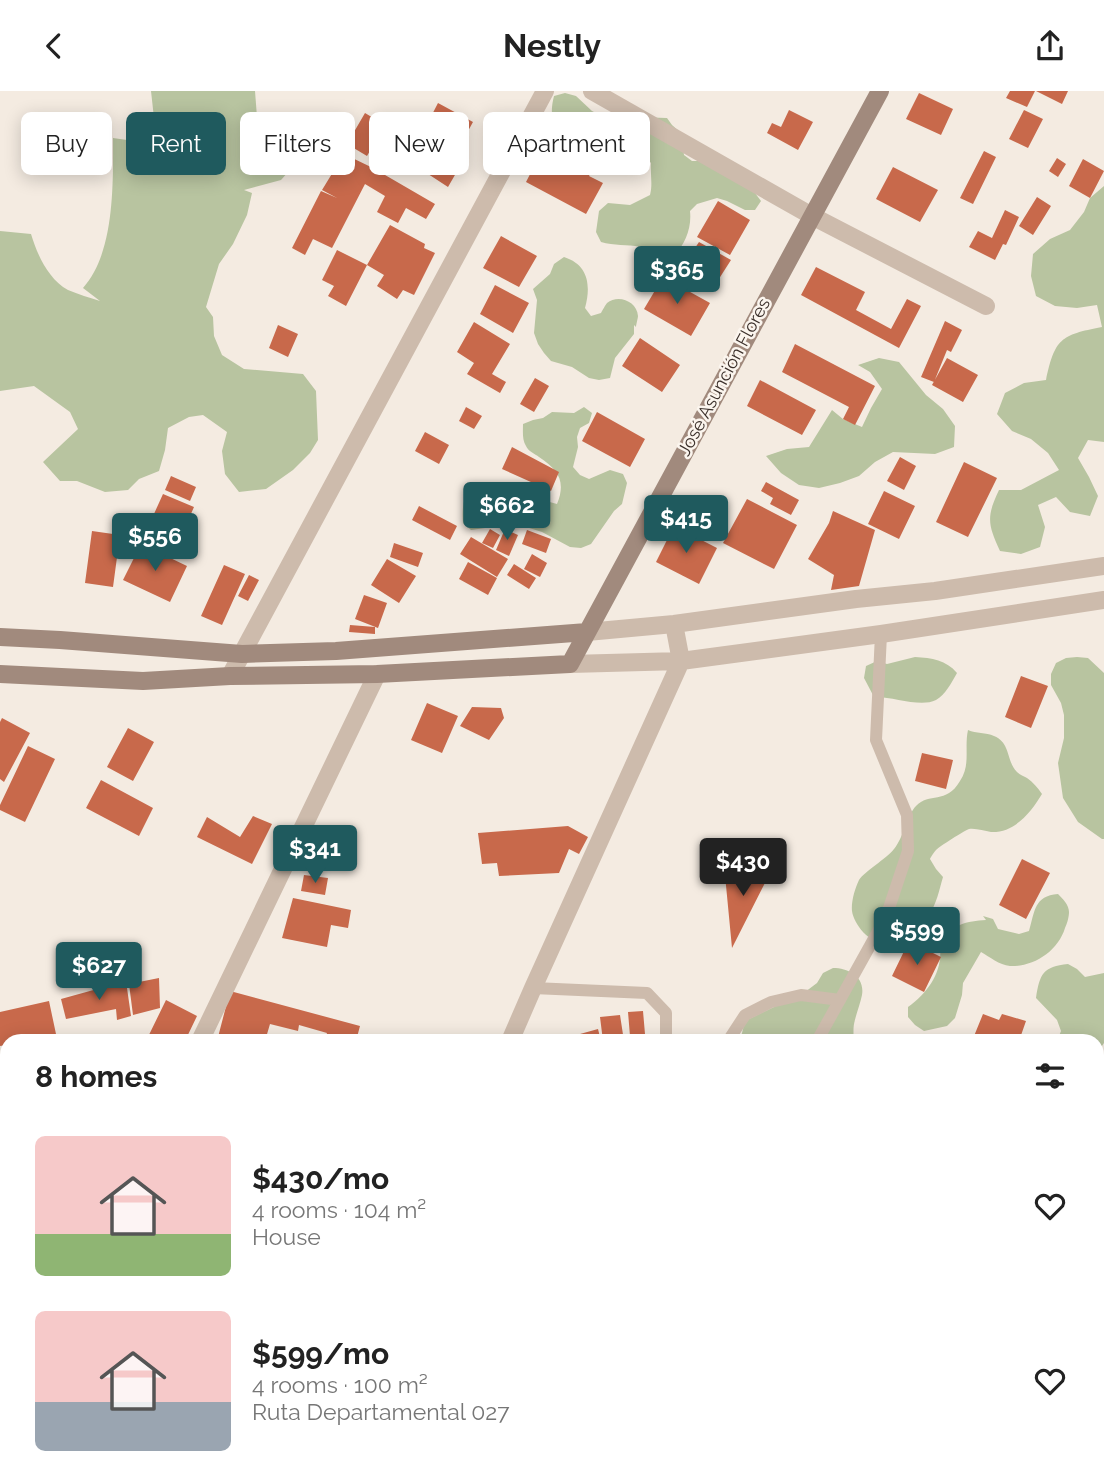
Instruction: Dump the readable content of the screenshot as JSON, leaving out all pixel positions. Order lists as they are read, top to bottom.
{
  "streets": {
    "street": ["José Asunción Flores"]
  },
  "page": {
    "header": "Nestly",
    "chip": [
      "Buy",
      "Rent",
      "Filters",
      "New",
      "Apartment"
    ],
    "price": [
      "$365",
      "$662",
      "$415",
      "$556",
      "$341",
      "$430",
      "$599",
      "$627"
    ],
    "heading": "8 homes",
    "list": [
      {
        "name": "$430/mo",
        "note": "4 rooms · 104 m² · House"
      },
      {
        "name": "$599/mo",
        "note": "4 rooms · 100 m² · Ruta Departamental 027"
      }
    ]
  }
}
